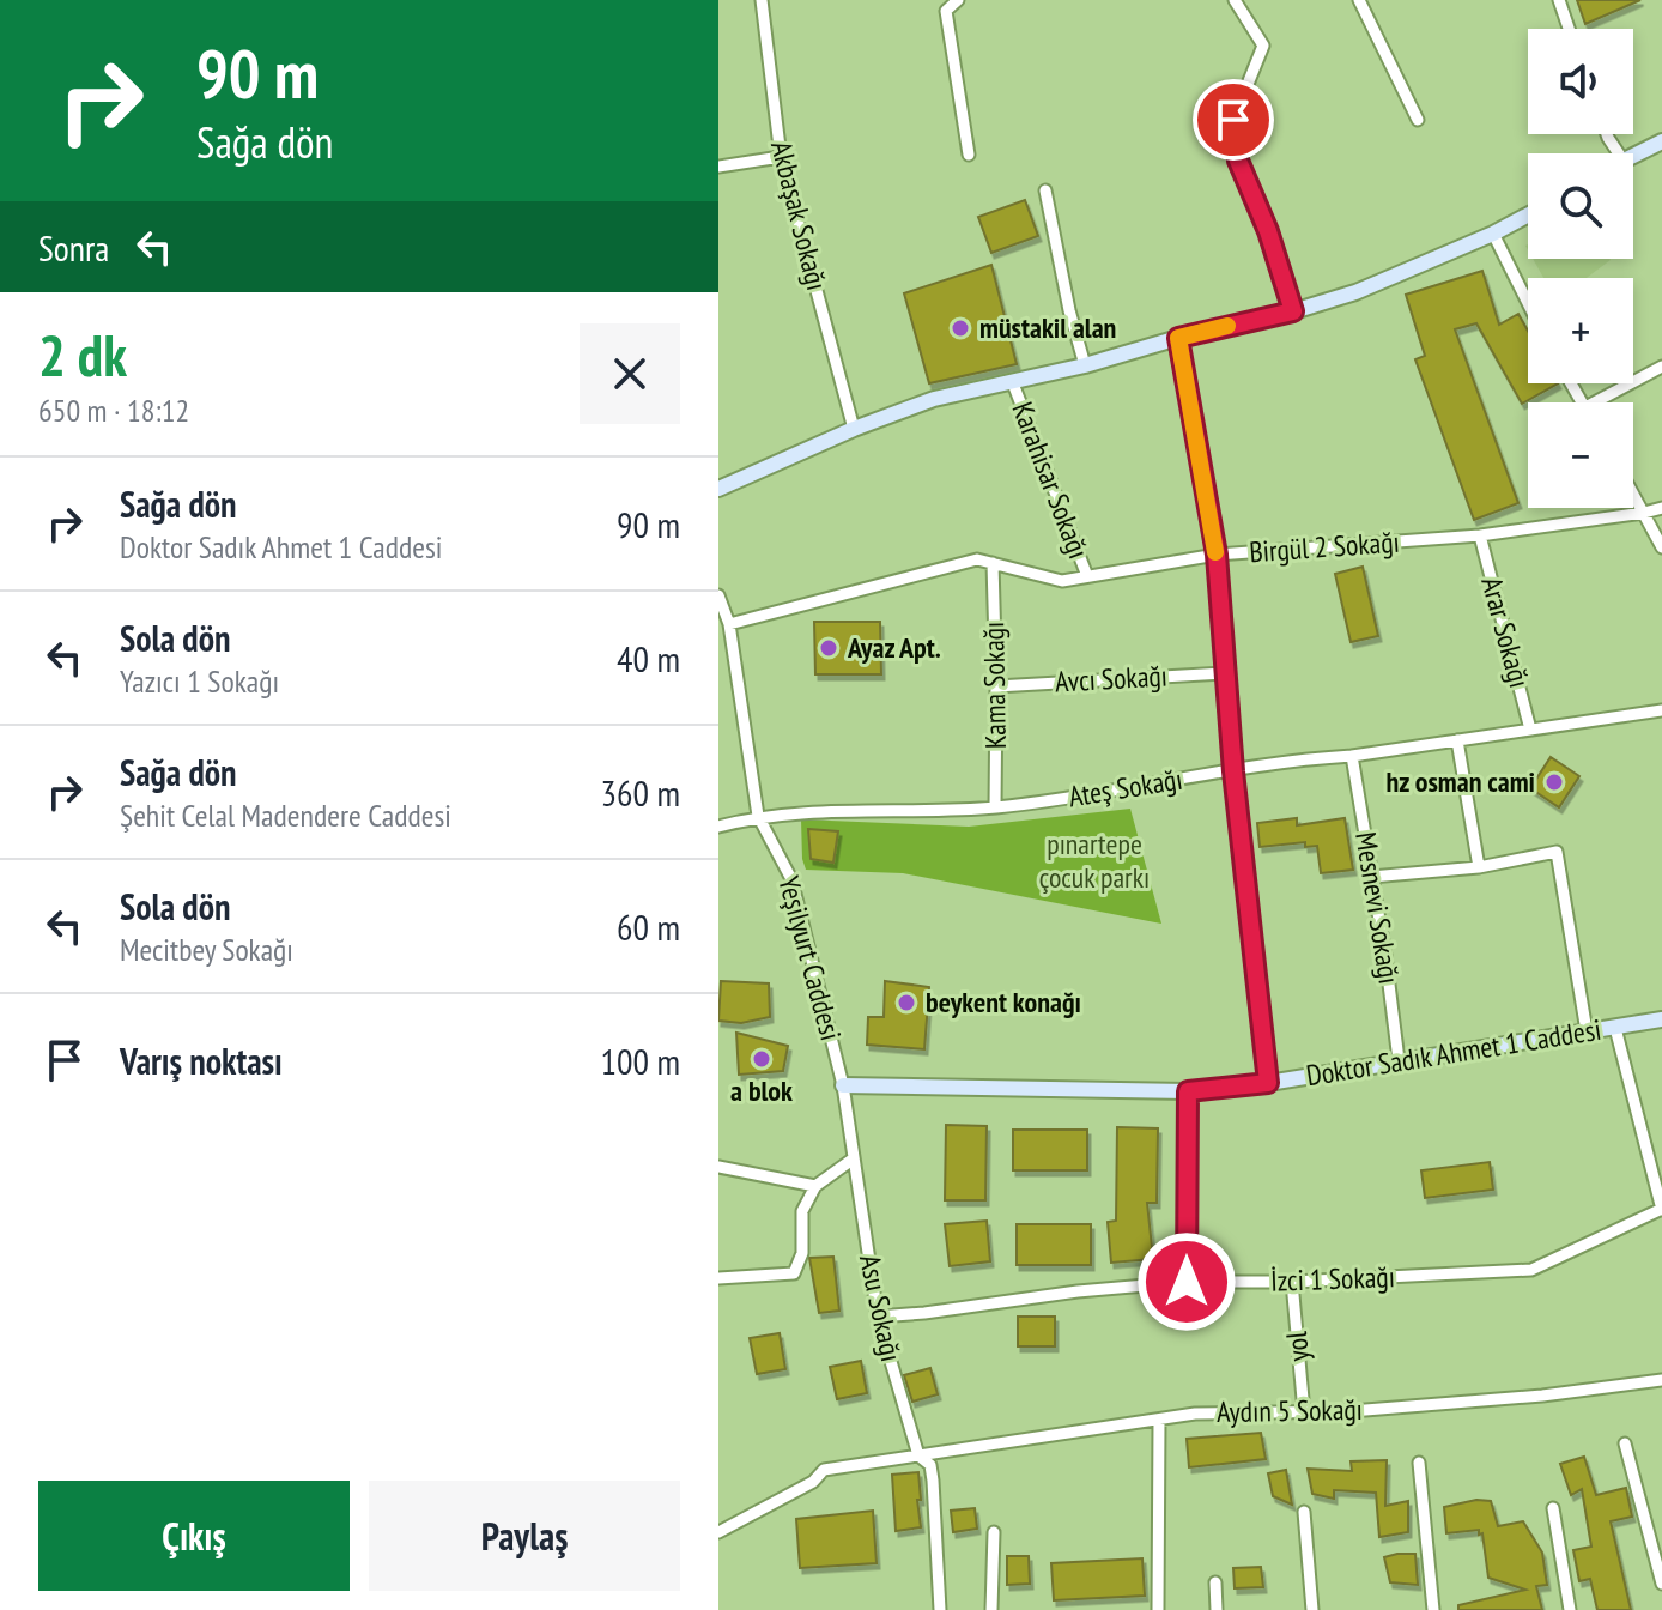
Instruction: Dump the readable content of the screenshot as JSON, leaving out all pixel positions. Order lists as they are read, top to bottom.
{
  "streets": {
    "street": [
      "Akbaşak Sokağı",
      "Karahisar Sokağı",
      "Birgül 2 Sokağı",
      "Arar Sokağı",
      "Avcı Sokağı",
      "Kama Sokağı",
      "Ateş Sokağı",
      "Mesnevi Sokağı",
      "Yeşilyurt Caddesi",
      "Doktor Sadık Ahmet 1 Caddesi",
      "İzci 1 Sokağı",
      "Asu Sokağı",
      "yol",
      "Aydın 5 Sokağı"
    ]
  },
  "crossings": [
    ["Karahisar Sokağı", "Birgül 2 Sokağı"],
    ["Birgül 2 Sokağı", "Arar Sokağı"],
    ["Birgül 2 Sokağı", "Kama Sokağı"],
    ["Birgül 2 Sokağı", "Yeşilyurt Caddesi"],
    ["Arar Sokağı", "Ateş Sokağı"],
    ["Avcı Sokağı", "Kama Sokağı"],
    ["Kama Sokağı", "Ateş Sokağı"],
    ["Ateş Sokağı", "Mesnevi Sokağı"],
    ["Ateş Sokağı", "Yeşilyurt Caddesi"],
    ["Mesnevi Sokağı", "Doktor Sadık Ahmet 1 Caddesi"],
    ["Yeşilyurt Caddesi", "Doktor Sadık Ahmet 1 Caddesi"],
    ["Yeşilyurt Caddesi", "Asu Sokağı"],
    ["İzci 1 Sokağı", "Asu Sokağı"],
    ["İzci 1 Sokağı", "yol"],
    ["Asu Sokağı", "Aydın 5 Sokağı"],
    ["yol", "Aydın 5 Sokağı"]
  ],
  "parks": ["pınartepe çocuk parkı"],
  "places": [
    "müstakil alan",
    "Ayaz Apt.",
    "hz osman cami",
    "beykent konağı",
    "a blok"
  ],
  "page": {
    "turn": ["90 m", "Sağa dön"],
    "map_buttons": ["+", "−"],
    "then": "Sonra",
    "heading": ["2 dk", "650 m · 18:12"],
    "list": [
      {
        "name": "Sağa dön",
        "note": "Doktor Sadık Ahmet 1 Caddesi",
        "value": "90 m"
      },
      {
        "name": "Sola dön",
        "note": "Yazıcı 1 Sokağı",
        "value": "40 m"
      },
      {
        "name": "Sağa dön",
        "note": "Şehit Celal Madendere Caddesi",
        "value": "360 m"
      },
      {
        "name": "Sola dön",
        "note": "Mecitbey Sokağı",
        "value": "60 m"
      },
      {
        "name": "Varış noktası",
        "value": "100 m"
      }
    ],
    "buttons": ["Çıkış", "Paylaş"]
  }
}
